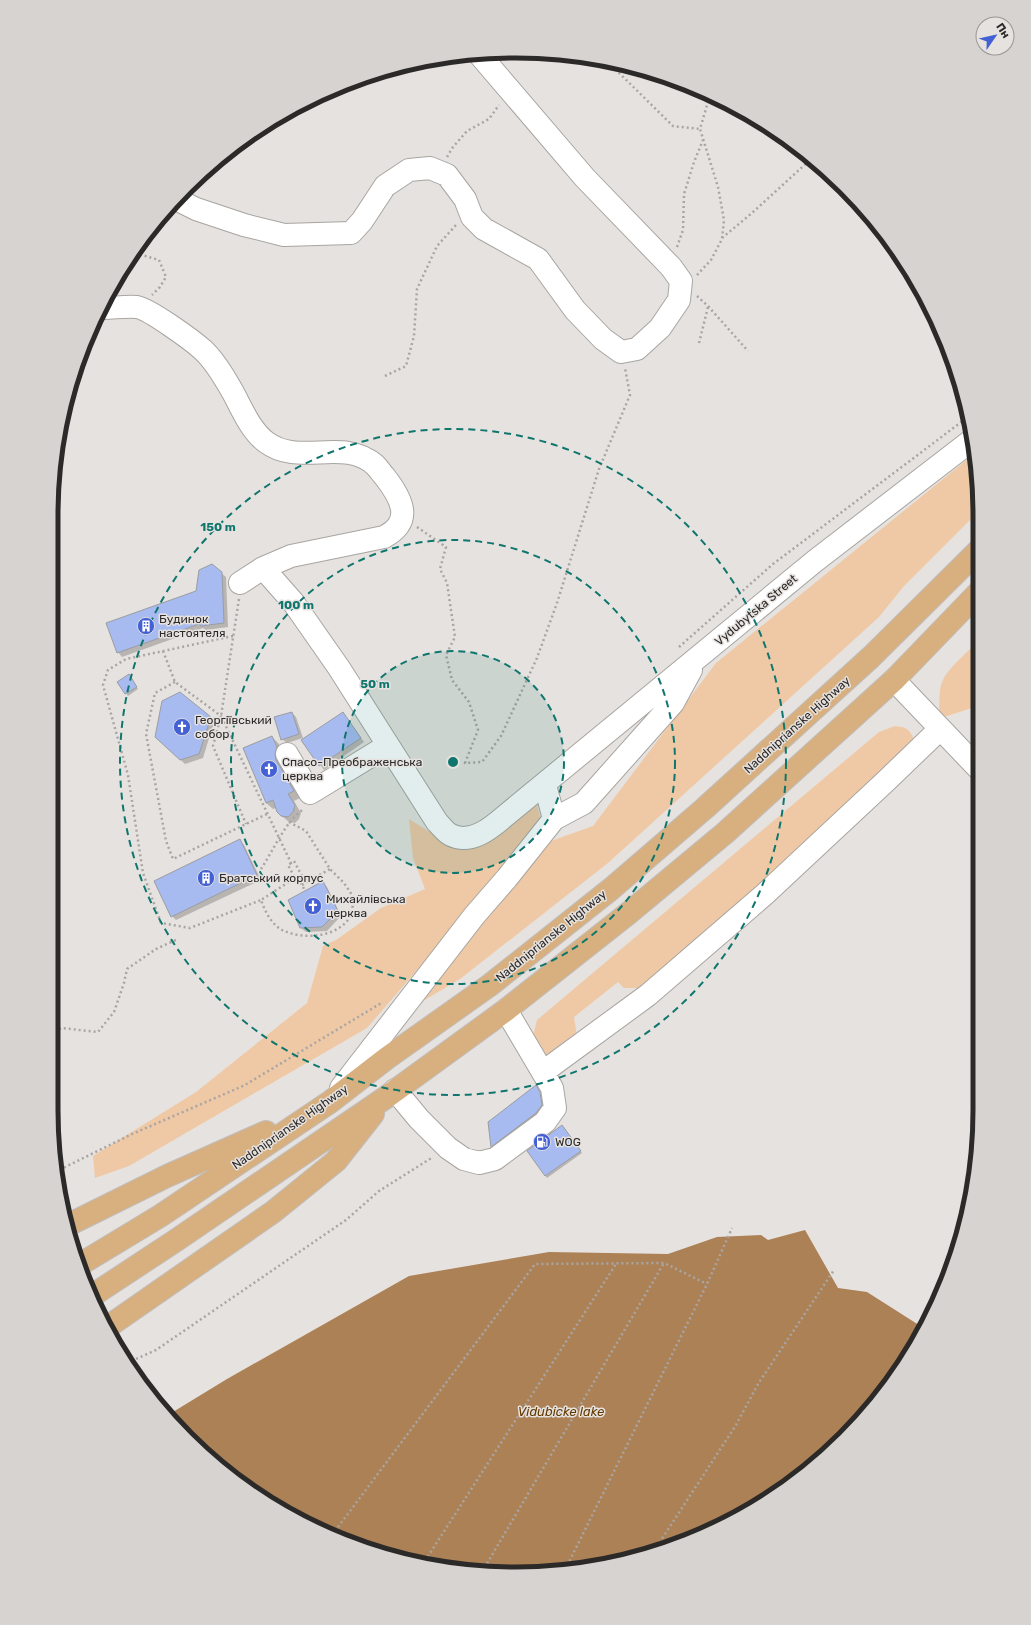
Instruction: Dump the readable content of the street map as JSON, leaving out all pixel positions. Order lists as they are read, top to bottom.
{
  "streets": {
    "main road": ["Naddniprianske Highway"],
    "street": ["Vydubytska Street"]
  },
  "water": ["Vidubicke lake"],
  "places": {
    "building": ["Будинок настоятеля", "Братський корпус"],
    "church": ["Георгіївський собор", "Спасо-Преображенська церква", "Михайлівська церква"],
    "fuel station": ["WOG"]
  },
  "north": "top right",
  "rings": ["150 m", "100 m", "50 m"]
}
